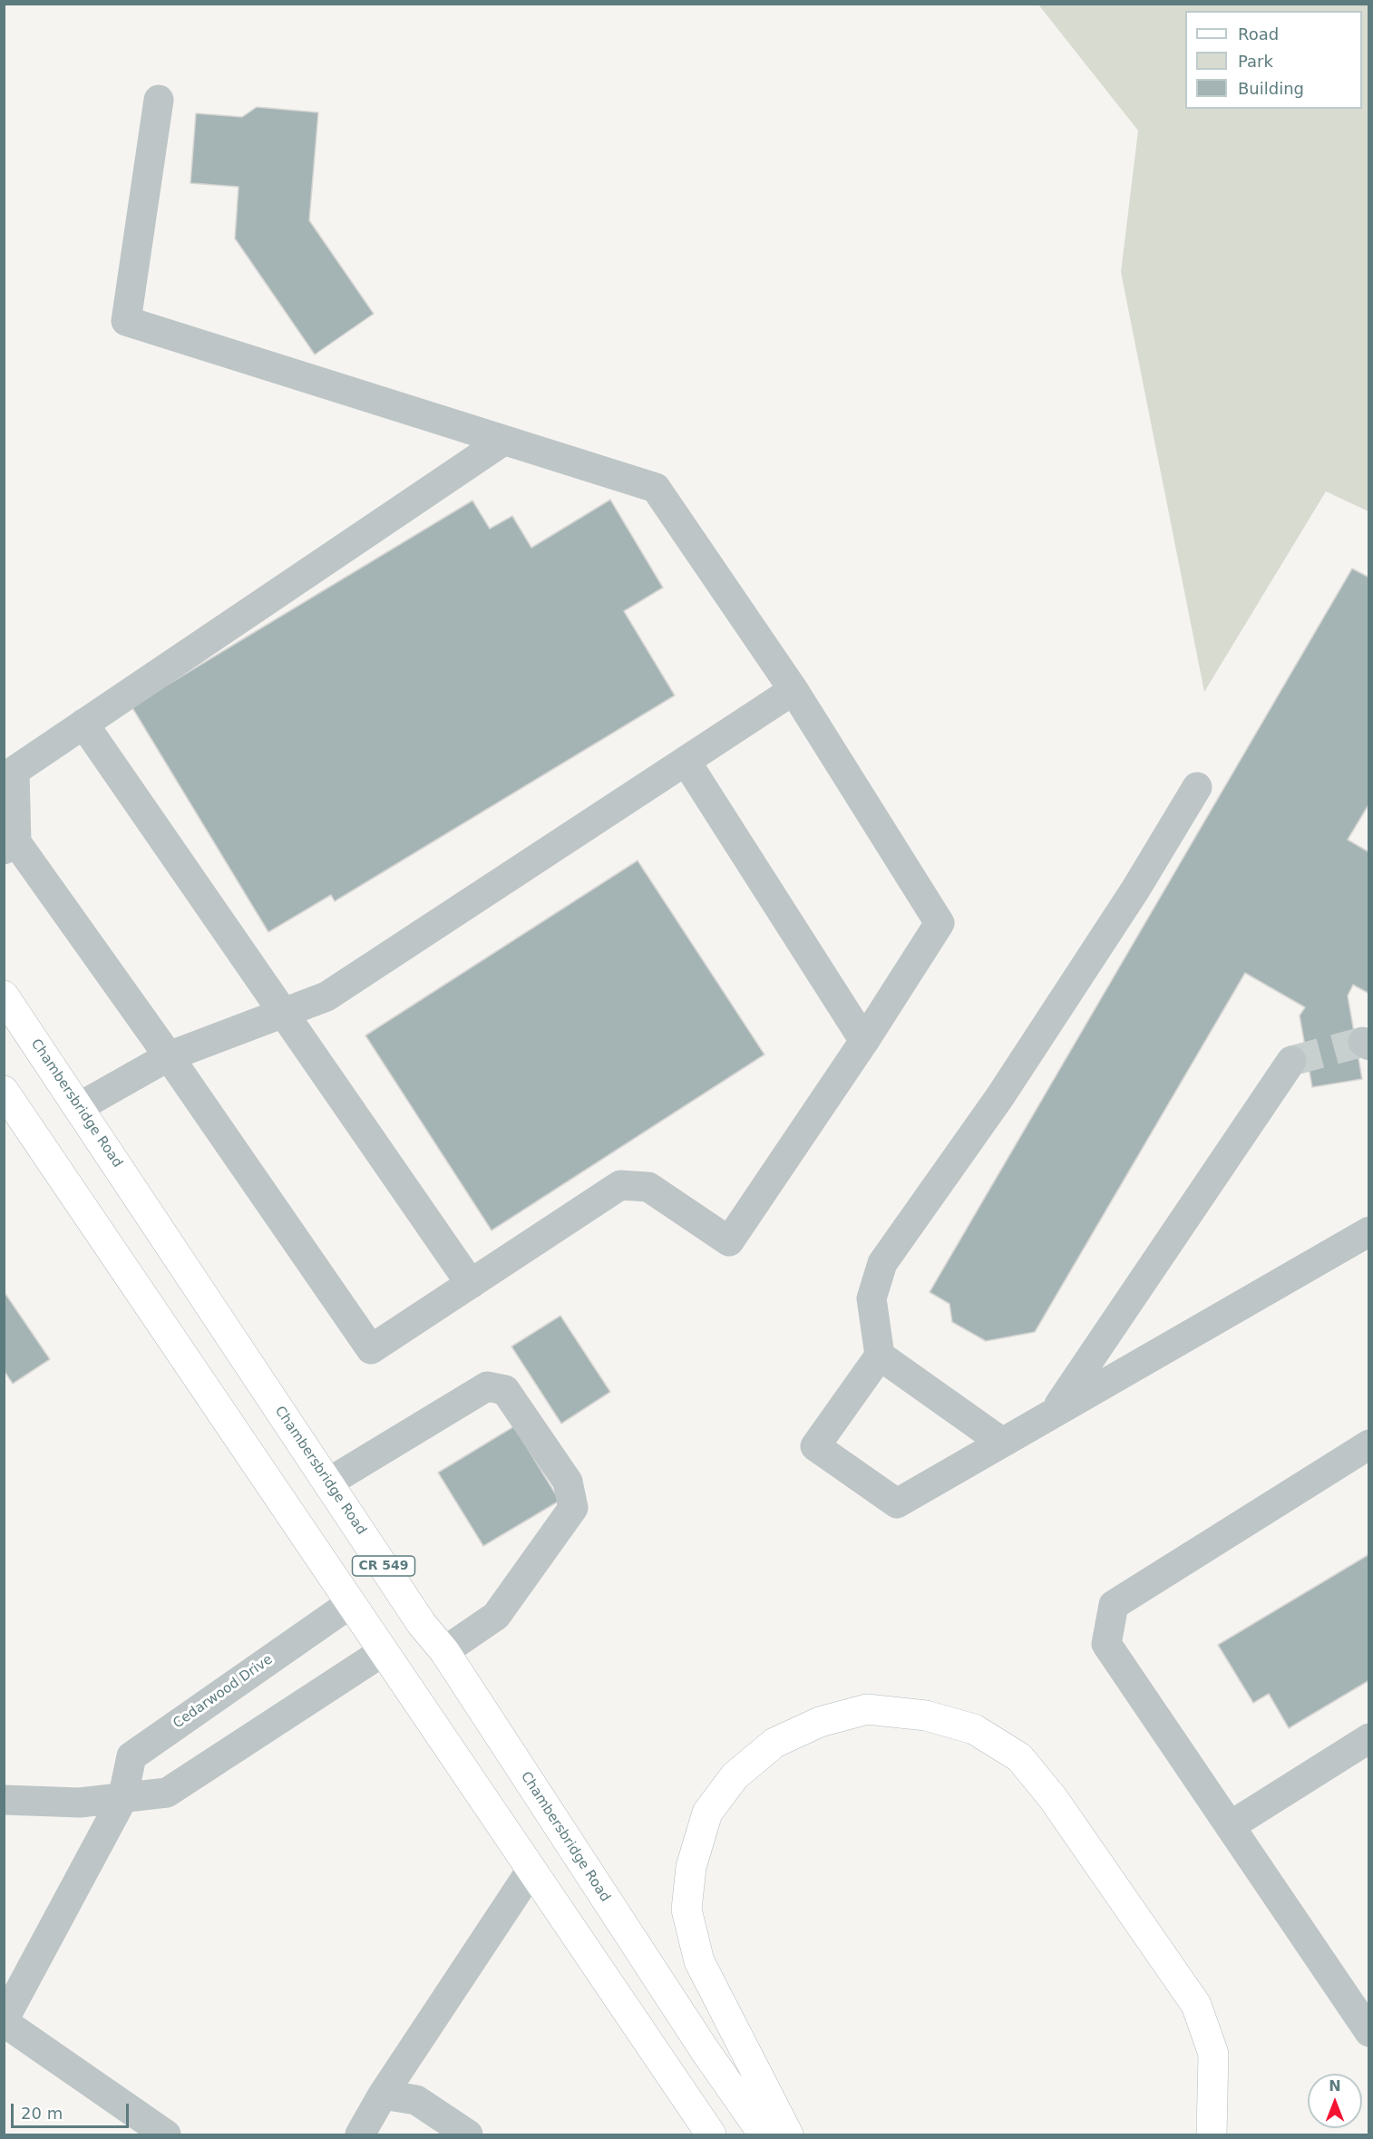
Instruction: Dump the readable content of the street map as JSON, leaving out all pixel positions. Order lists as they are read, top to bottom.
{
  "streets": {
    "main road": ["Chambersbridge Road", "CR 549"],
    "street": ["Cedarwood Drive"]
  },
  "crossings": [
    ["CR 549", "Cedarwood Drive"]
  ],
  "legend": ["Road", "Park", "Building"],
  "scale_bar": "20 m",
  "north": "top"
}
